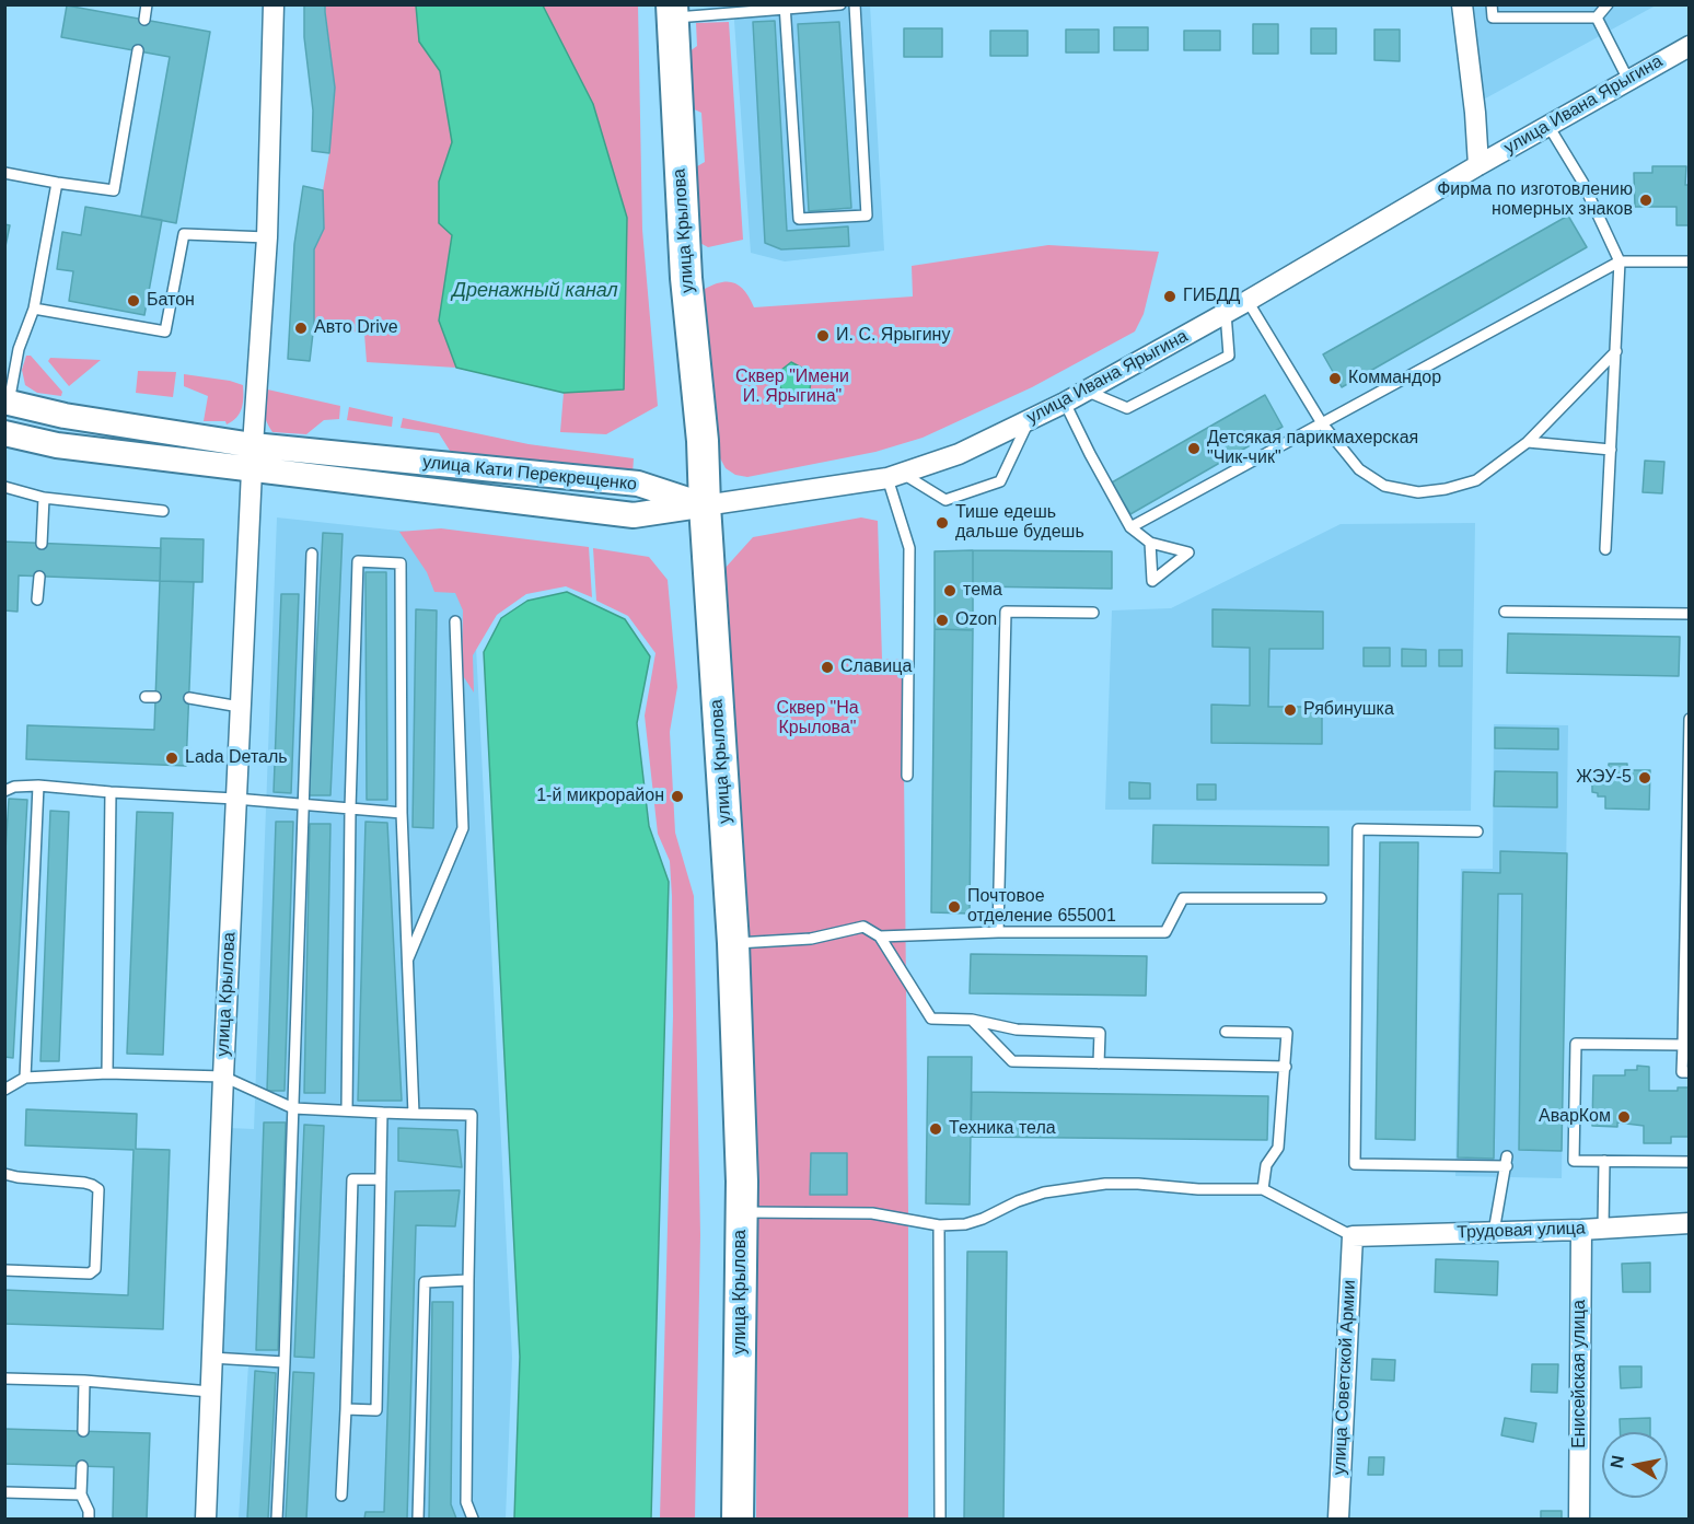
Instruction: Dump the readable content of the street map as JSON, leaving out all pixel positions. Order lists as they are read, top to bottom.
{
  "streets": {
    "main road": ["улица Крылова"],
    "street": [
      "улица Ивана Ярыгина",
      "улица Кати Перекрещенко",
      "Трудовая улица",
      "Енисейская улица",
      "улица Советской Армии"
    ]
  },
  "crossings": [
    ["улица Ивана Ярыгина", "улица Крылова"],
    ["улица Ивана Ярыгина", "улица Кати Перекрещенко"],
    ["улица Крылова", "улица Кати Перекрещенко"],
    ["Трудовая улица", "Енисейская улица"],
    ["Трудовая улица", "улица Советской Армии"]
  ],
  "water": ["Дренажный канал"],
  "parks": ["Сквер \"Имени И. Ярыгина\"", "Сквер \"На Крылова\""],
  "places": [
    "Фирма по изготовлению номерных знаков",
    "ГИБДД",
    "Батон",
    "Авто Drive",
    "И. С. Ярыгину",
    "Коммандор",
    "Детсякая парикмахерская \"Чик-чик\"",
    "Тише едешь дальше будешь",
    "тема",
    "Ozon",
    "Славица",
    "Рябинушка",
    "Lada Dеталь",
    "ЖЭУ-5",
    "1-й микрорайон",
    "Почтовое отделение 655001",
    "АварКом",
    "Техника тела"
  ],
  "north": "left"
}
